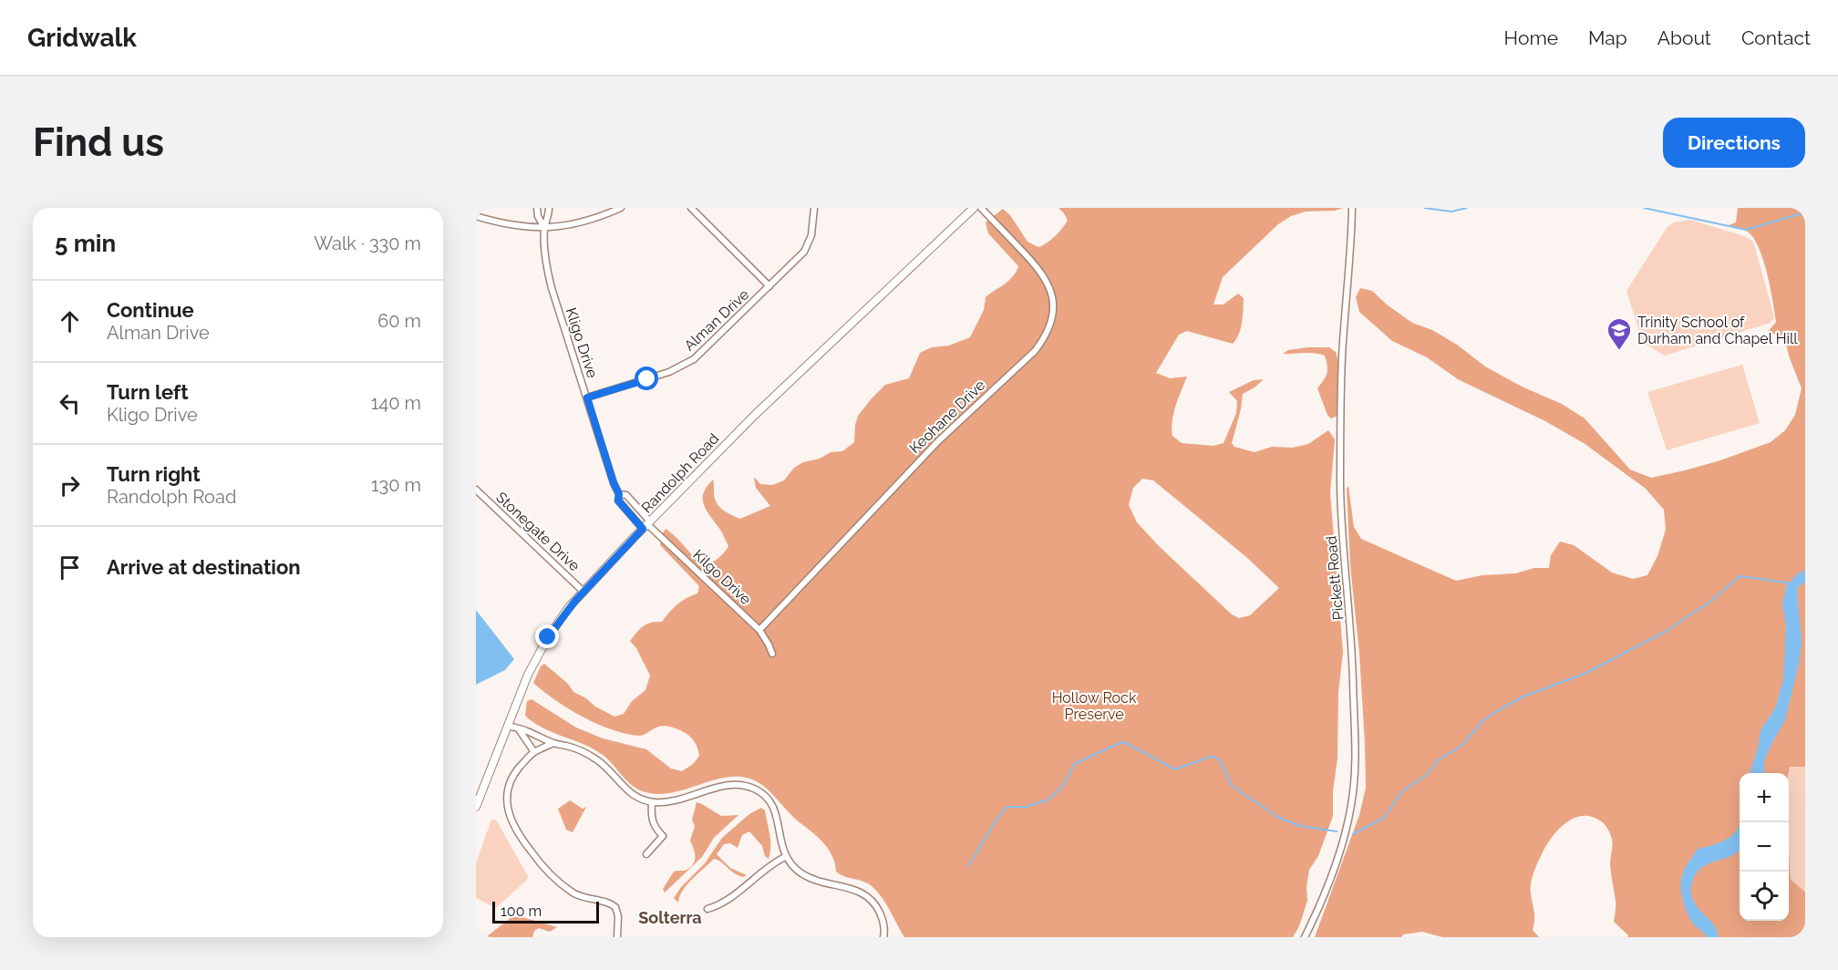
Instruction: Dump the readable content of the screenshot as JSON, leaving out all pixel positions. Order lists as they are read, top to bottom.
{
  "streets": {
    "street": [
      "Alman Drive",
      "Kligo Drive",
      "Keohane Drive",
      "Randolph Road",
      "Stonegate Drive",
      "Kilgo Drive",
      "Pickett Road"
    ]
  },
  "crossings": [
    ["Alman Drive", "Kligo Drive"],
    ["Kligo Drive", "Randolph Road"],
    ["Kligo Drive", "Kilgo Drive"],
    ["Keohane Drive", "Kilgo Drive"],
    ["Randolph Road", "Stonegate Drive"],
    ["Randolph Road", "Kilgo Drive"]
  ],
  "districts": ["Solterra"],
  "parks": ["Hollow Rock Preserve"],
  "places": {
    "school or university": ["Trinity School of Durham and Chapel Hill"]
  },
  "scale_bar": "100 m",
  "page": {
    "header": "Gridwalk",
    "nav": [
      "Home",
      "Map",
      "About",
      "Contact"
    ],
    "buttons": "Directions",
    "title": "Find us",
    "heading": ["5 min", "Walk · 330 m"],
    "list": [
      ["Continue", "Alman Drive", "60 m"],
      ["Turn left", "Kligo Drive", "140 m"],
      ["Turn right", "Randolph Road", "130 m"],
      "Arrive at destination"
    ],
    "map_buttons": ["+", "−"],
    "scale": "100 m"
  }
}
